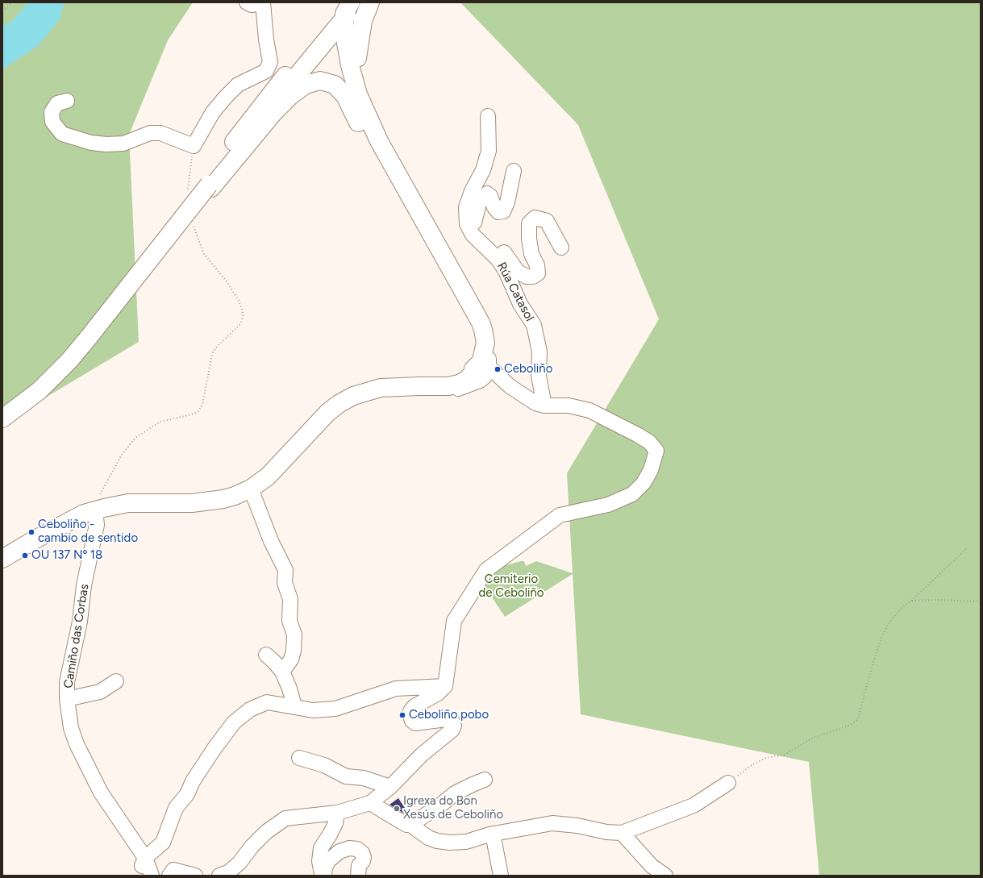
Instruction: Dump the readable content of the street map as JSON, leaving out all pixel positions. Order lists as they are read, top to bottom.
{
  "streets": {
    "street": ["Rúa Catasol", "Camiño das Corbas"]
  },
  "parks": ["Cemiterio de Ceboliño"],
  "places": [
    "Ceboliño",
    "Ceboliño - cambio de sentido",
    "OU 137 Nº 18",
    "Ceboliño pobo",
    "Igrexa do Bon Xesús de Ceboliño"
  ]
}
